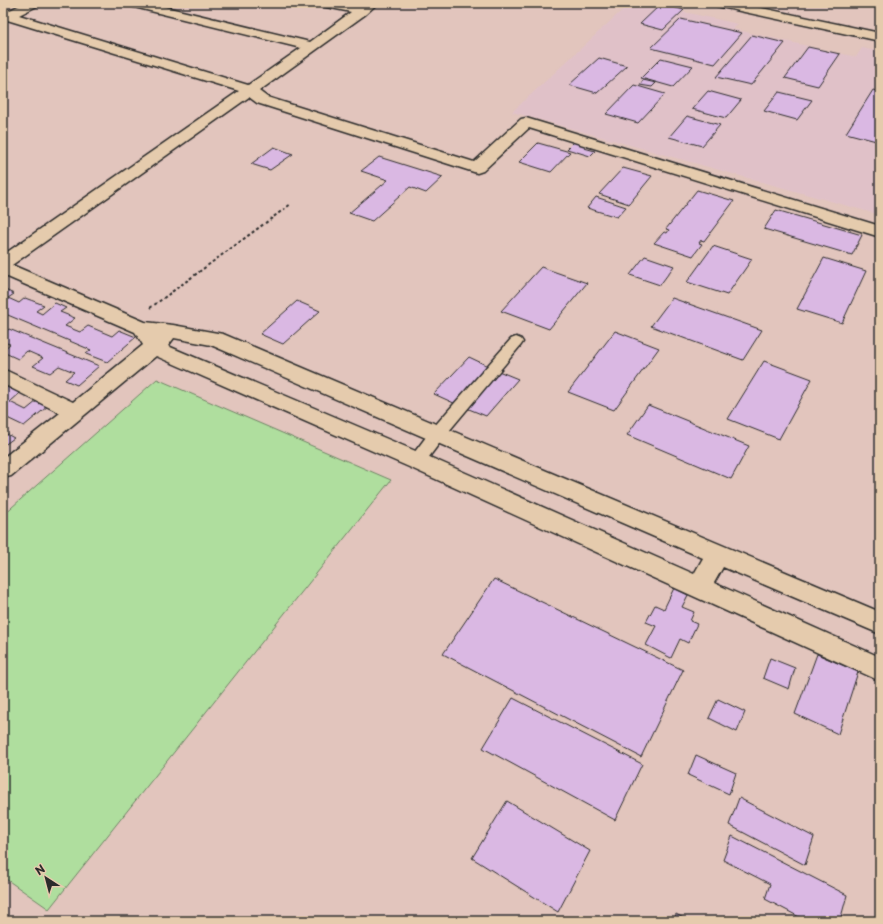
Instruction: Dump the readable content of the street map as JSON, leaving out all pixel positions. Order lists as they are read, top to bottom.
{
  "north": "top left"
}
